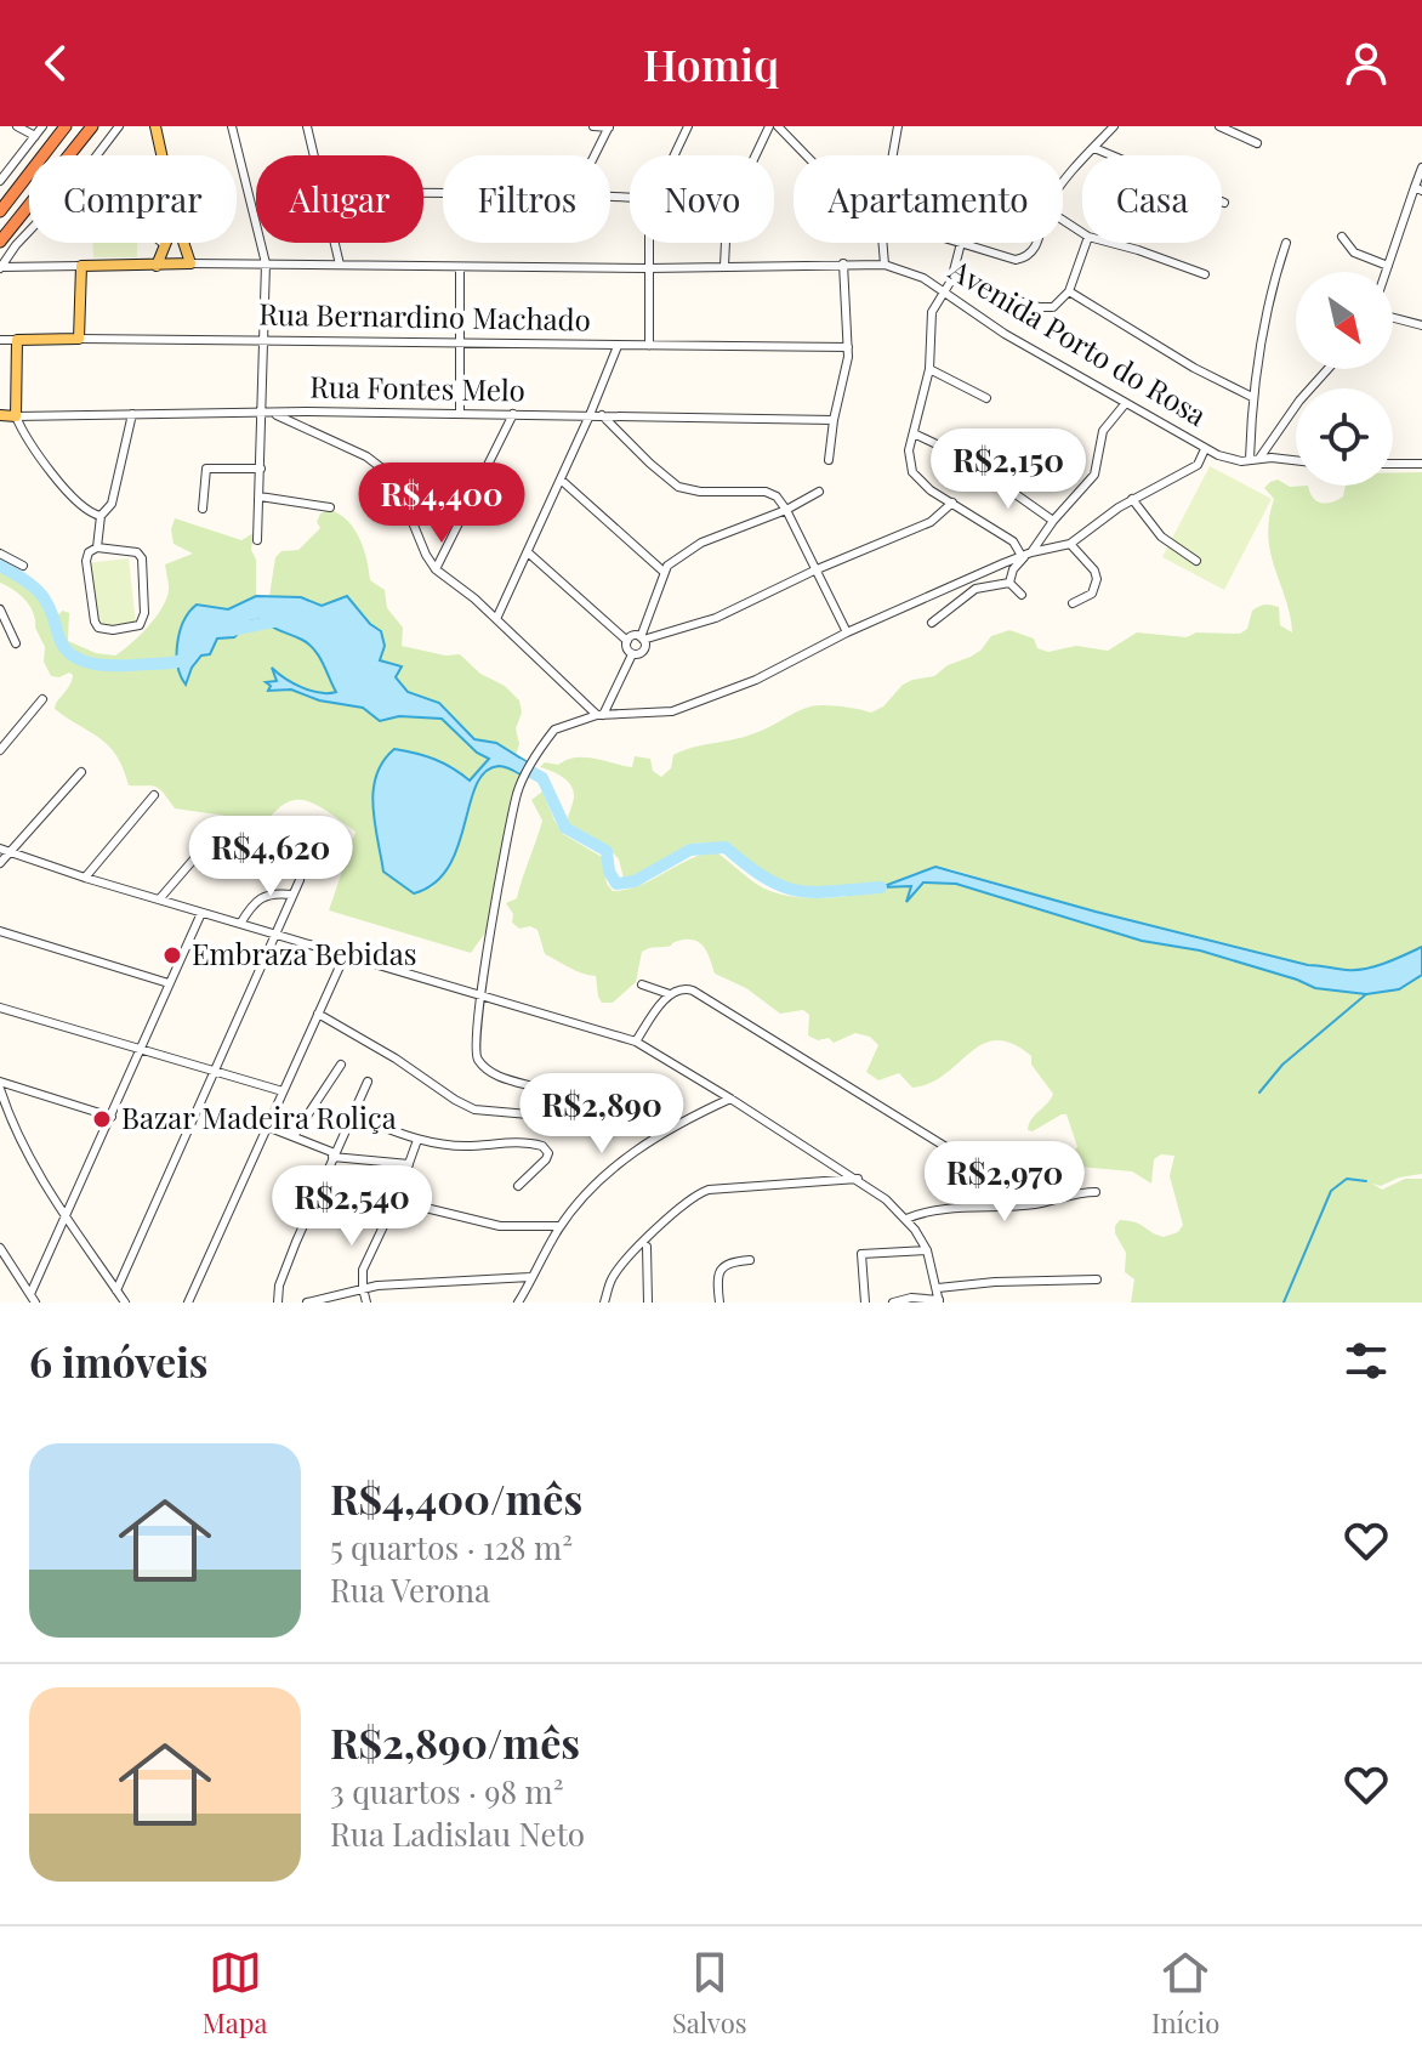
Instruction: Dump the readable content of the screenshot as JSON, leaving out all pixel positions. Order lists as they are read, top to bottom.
{
  "streets": {
    "main road": ["Rua Bernardino Machado", "Avenida Porto do Rosa", "Rua Fontes Melo"]
  },
  "places": ["Embraza Bebidas", "Bazar Madeira Roliça"],
  "north": "bottom right",
  "page": {
    "header": "Homiq",
    "chip": [
      "Comprar",
      "Alugar",
      "Filtros",
      "Novo",
      "Apartamento",
      "Casa"
    ],
    "price": [
      "R$2,150",
      "R$4,400",
      "R$4,620",
      "R$2,890",
      "R$2,970",
      "R$2,540"
    ],
    "heading": "6 imóveis",
    "list": [
      {
        "name": "R$4,400/mês",
        "note": "5 quartos · 128 m² · Rua Verona"
      },
      {
        "name": "R$2,890/mês",
        "note": "3 quartos · 98 m² · Rua Ladislau Neto"
      }
    ],
    "tabs": ["Mapa", "Salvos", "Início"]
  }
}
